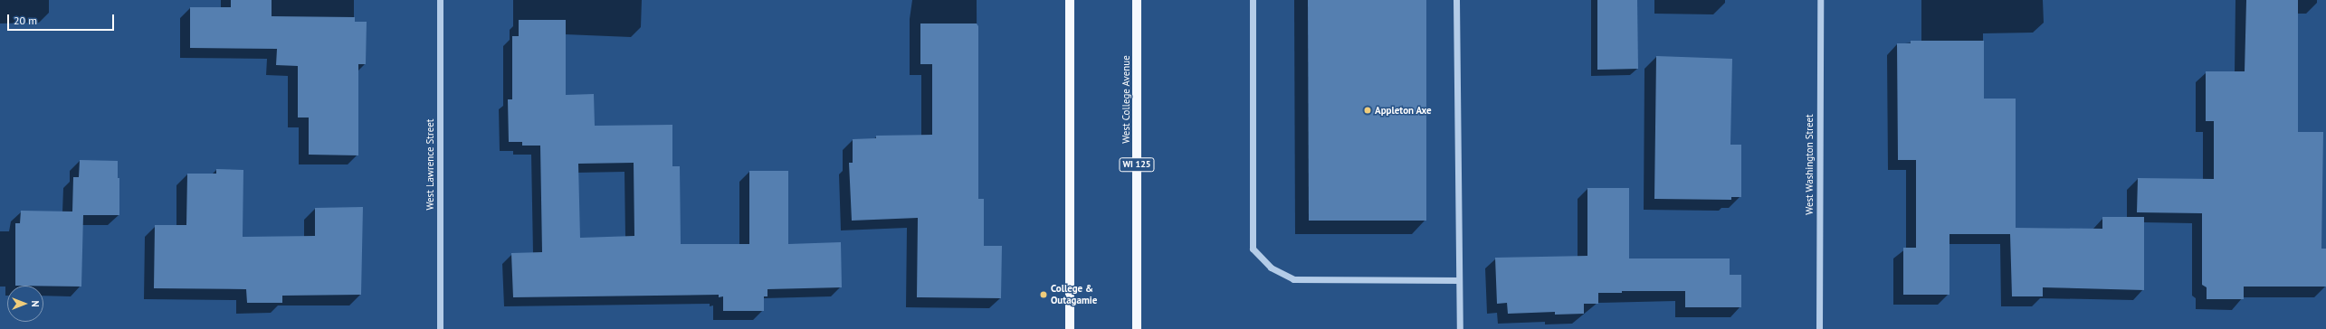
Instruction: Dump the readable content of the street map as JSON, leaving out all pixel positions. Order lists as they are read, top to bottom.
{
  "streets": {
    "main road": ["West College Avenue", "WI 125"],
    "street": ["West Lawrence Street", "West Washington Street"]
  },
  "places": ["Appleton Axe", "College & Outagamie"],
  "scale_bar": "20 m",
  "north": "right"
}
